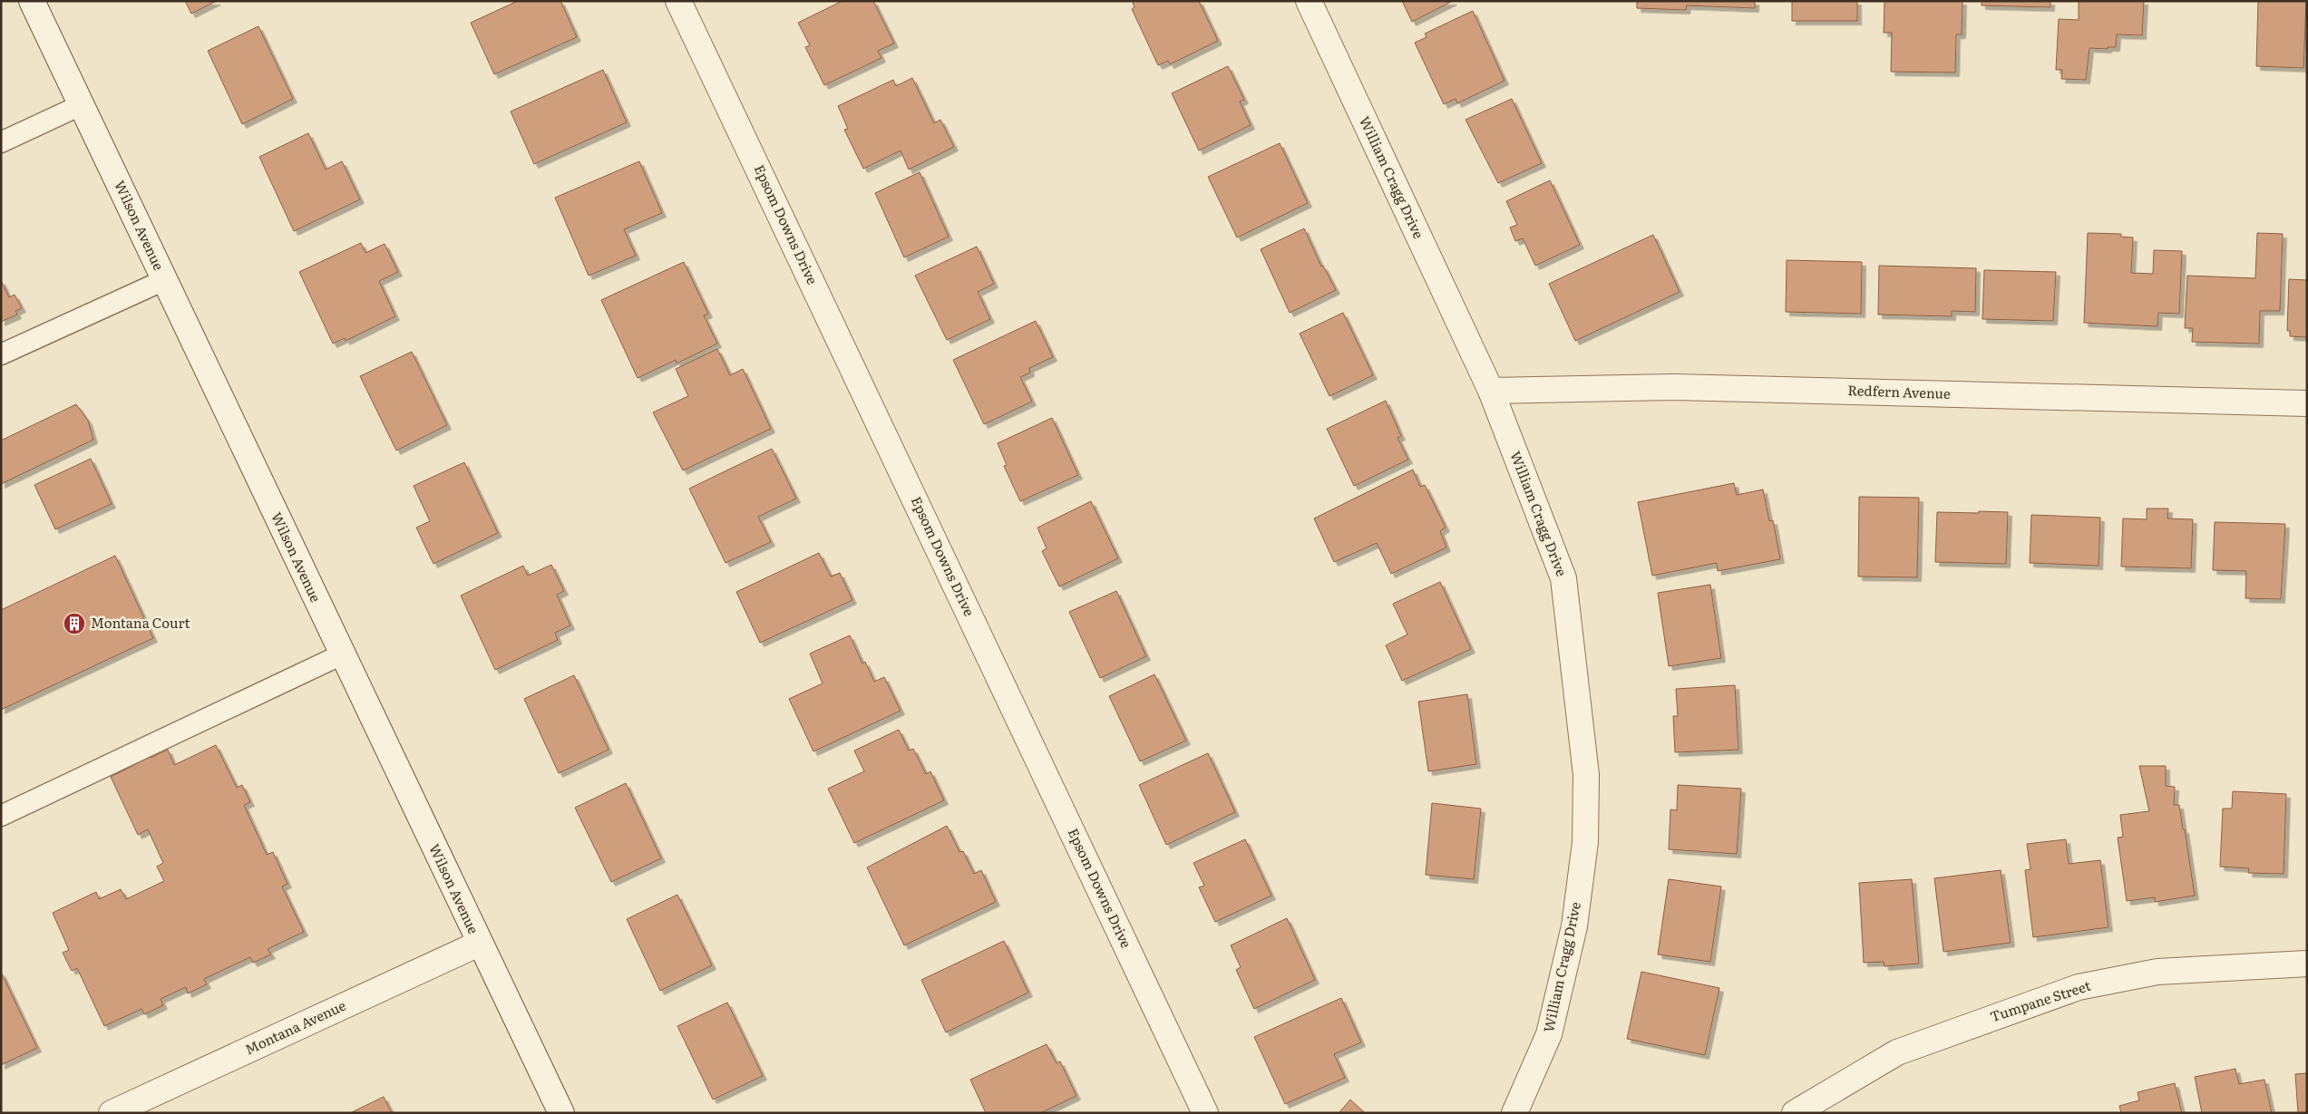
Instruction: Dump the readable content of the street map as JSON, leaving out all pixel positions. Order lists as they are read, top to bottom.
{
  "streets": {
    "street": [
      "William Cragg Drive",
      "Epsom Downs Drive",
      "Wilson Avenue",
      "Redfern Avenue",
      "Tumpane Street",
      "Montana Avenue"
    ]
  },
  "crossings": [
    ["William Cragg Drive", "Redfern Avenue"],
    ["Wilson Avenue", "Montana Avenue"]
  ],
  "places": {
    "building": ["Montana Court"]
  }
}
